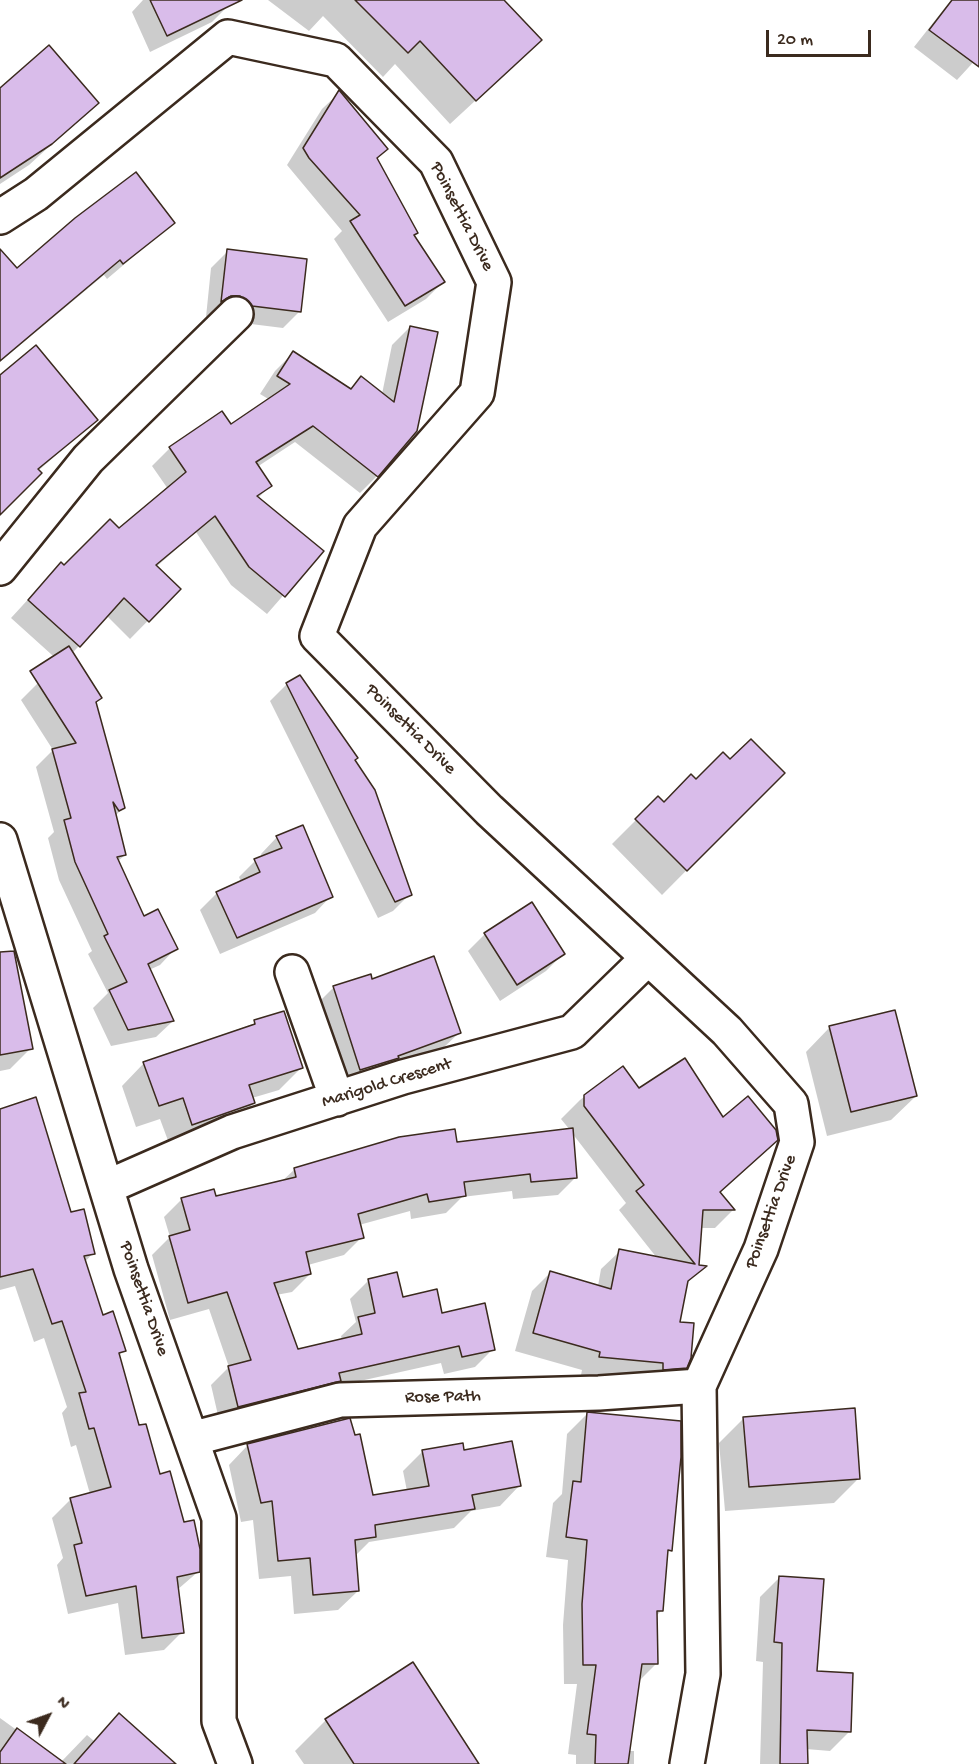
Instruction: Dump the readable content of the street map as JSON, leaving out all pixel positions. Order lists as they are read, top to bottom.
{
  "streets": {
    "street": ["Poinsettia Drive", "Marigold Crescent", "Rose Path"]
  },
  "crossings": [
    ["Poinsettia Drive", "Marigold Crescent"],
    ["Poinsettia Drive", "Rose Path"]
  ],
  "scale_bar": "20 m",
  "north": "top right"
}
